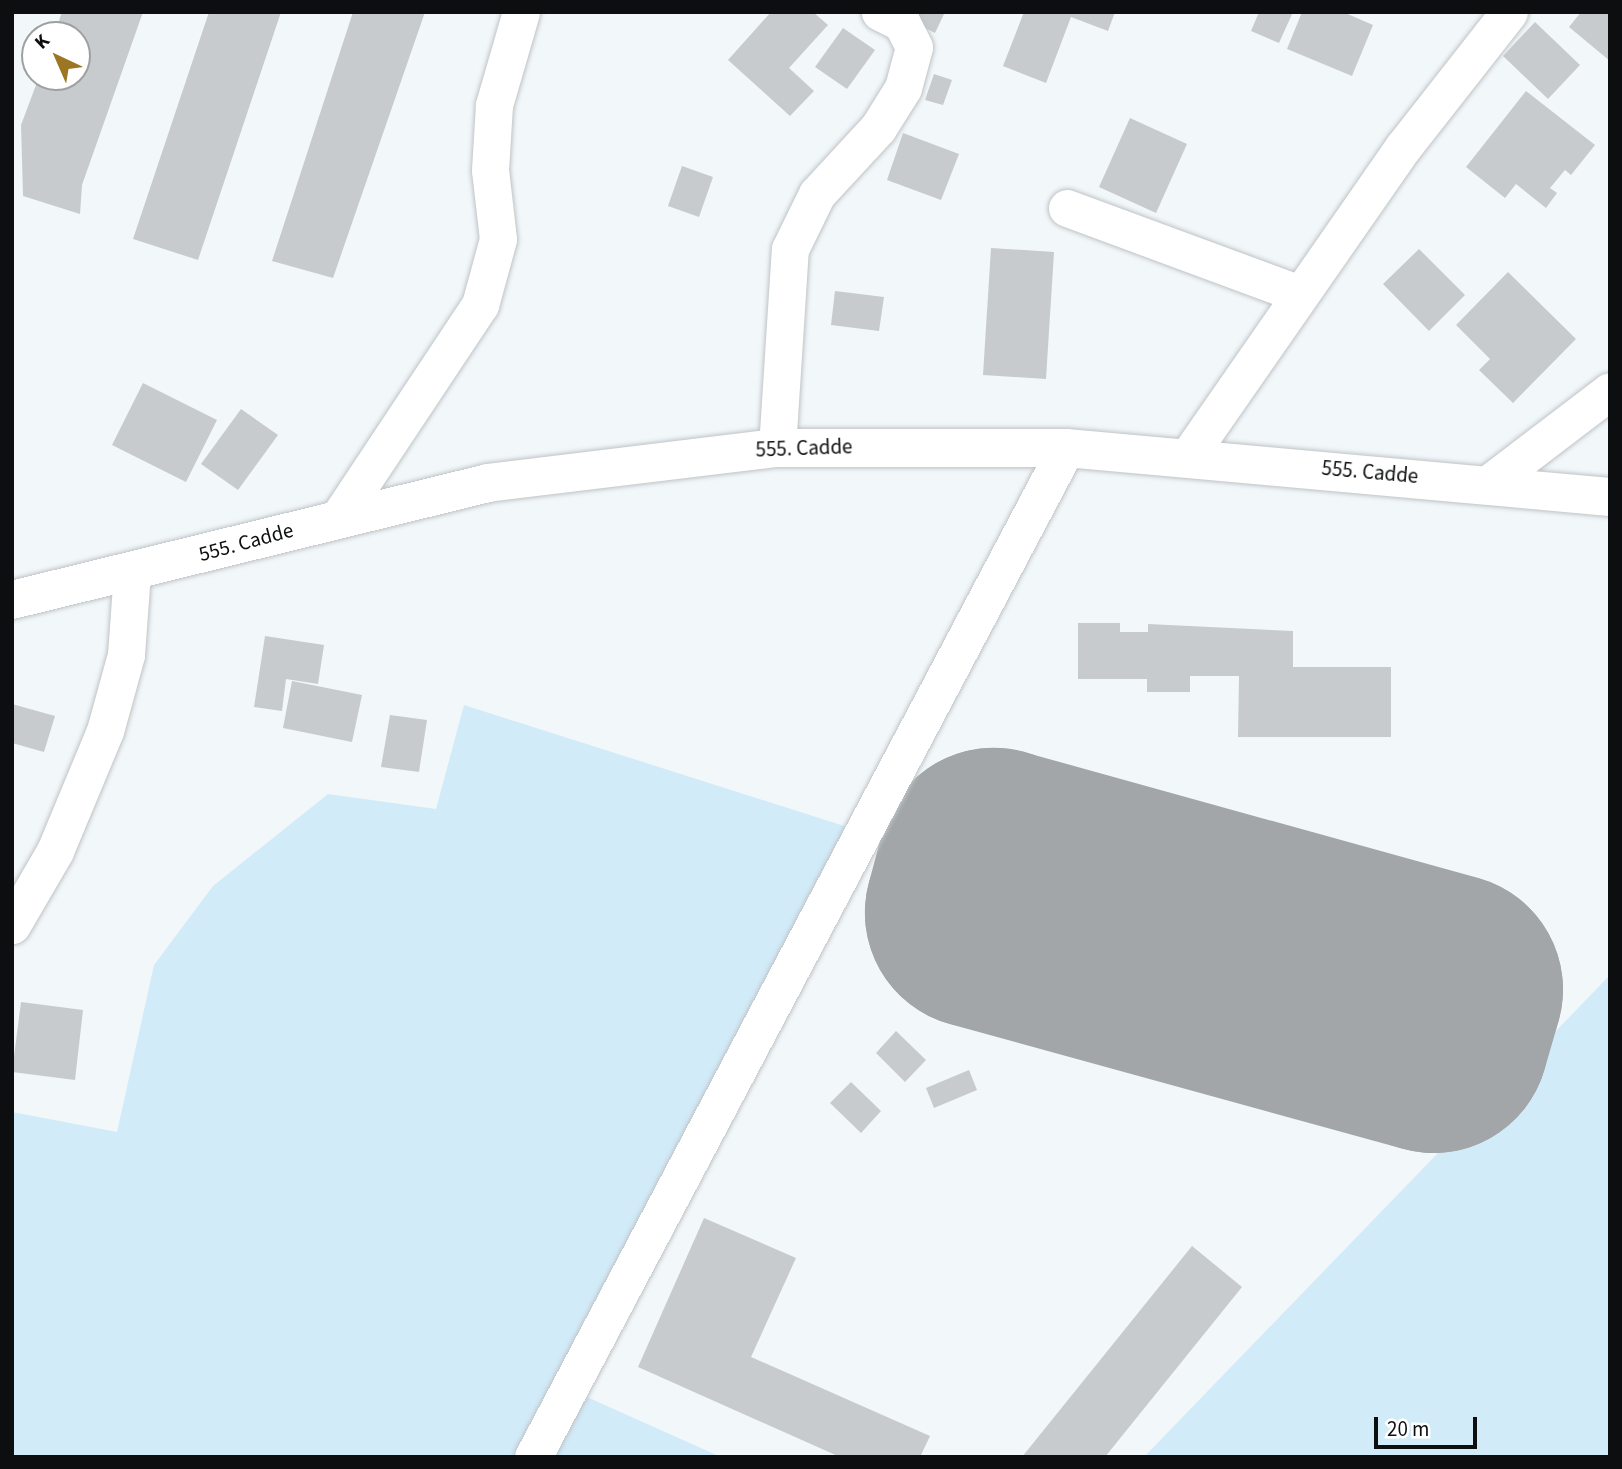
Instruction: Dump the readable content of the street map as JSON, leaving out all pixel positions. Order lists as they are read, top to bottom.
{
  "streets": {
    "street": ["555. Cadde"]
  },
  "scale_bar": "20 m",
  "north": "top left"
}
